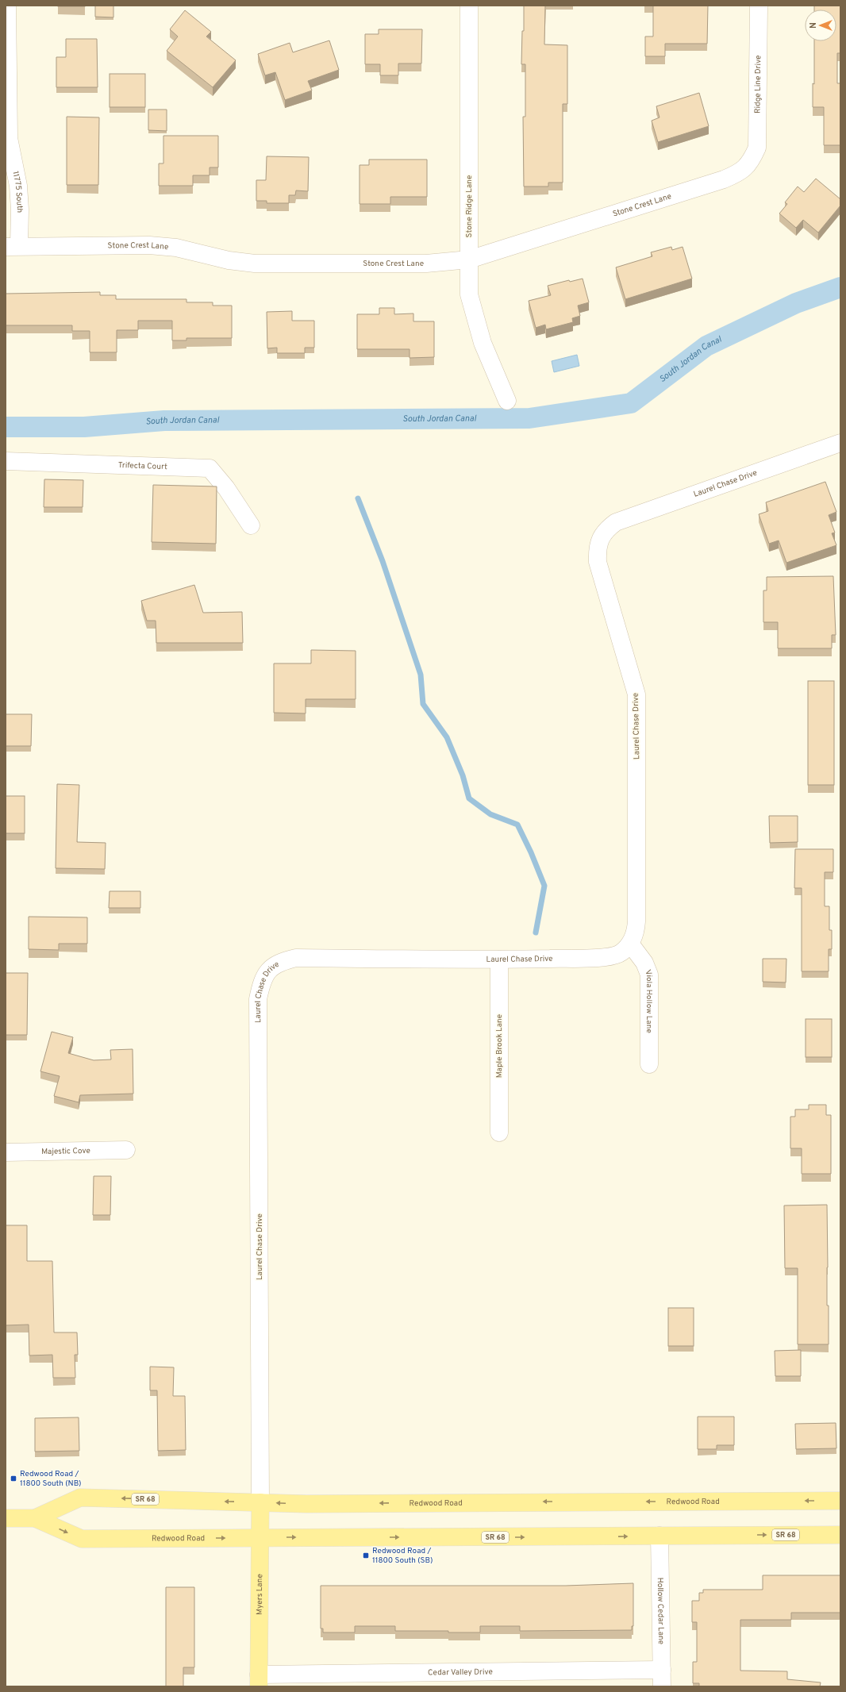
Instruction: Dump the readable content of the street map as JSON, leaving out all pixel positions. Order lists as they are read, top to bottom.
{
  "streets": {
    "main road": ["SR 68", "Redwood Road", "Myers Lane"],
    "street": [
      "Ridge Line Drive",
      "11775 South",
      "Stone Crest Lane",
      "Stone Ridge Lane",
      "Trifecta Court",
      "Laurel Chase Drive",
      "Viola Hollow Lane",
      "Maple Brook Lane",
      "Majestic Cove",
      "Hollow Cedar Lane",
      "Cedar Valley Drive"
    ]
  },
  "crossings": [
    ["Ridge Line Drive", "Stone Crest Lane"],
    ["11775 South", "Stone Crest Lane"],
    ["Stone Crest Lane", "Stone Ridge Lane"],
    ["Laurel Chase Drive", "Viola Hollow Lane"],
    ["Laurel Chase Drive", "Maple Brook Lane"],
    ["Laurel Chase Drive", "Redwood Road"],
    ["Laurel Chase Drive", "Myers Lane"],
    ["Redwood Road", "Myers Lane"],
    ["Redwood Road", "Hollow Cedar Lane"],
    ["Myers Lane", "Cedar Valley Drive"],
    ["Hollow Cedar Lane", "Cedar Valley Drive"]
  ],
  "water": ["South Jordan Canal"],
  "places": {
    "transit": ["Redwood Road / 11800 South (NB)", "Redwood Road / 11800 South (SB)"]
  },
  "north": "left"
}
